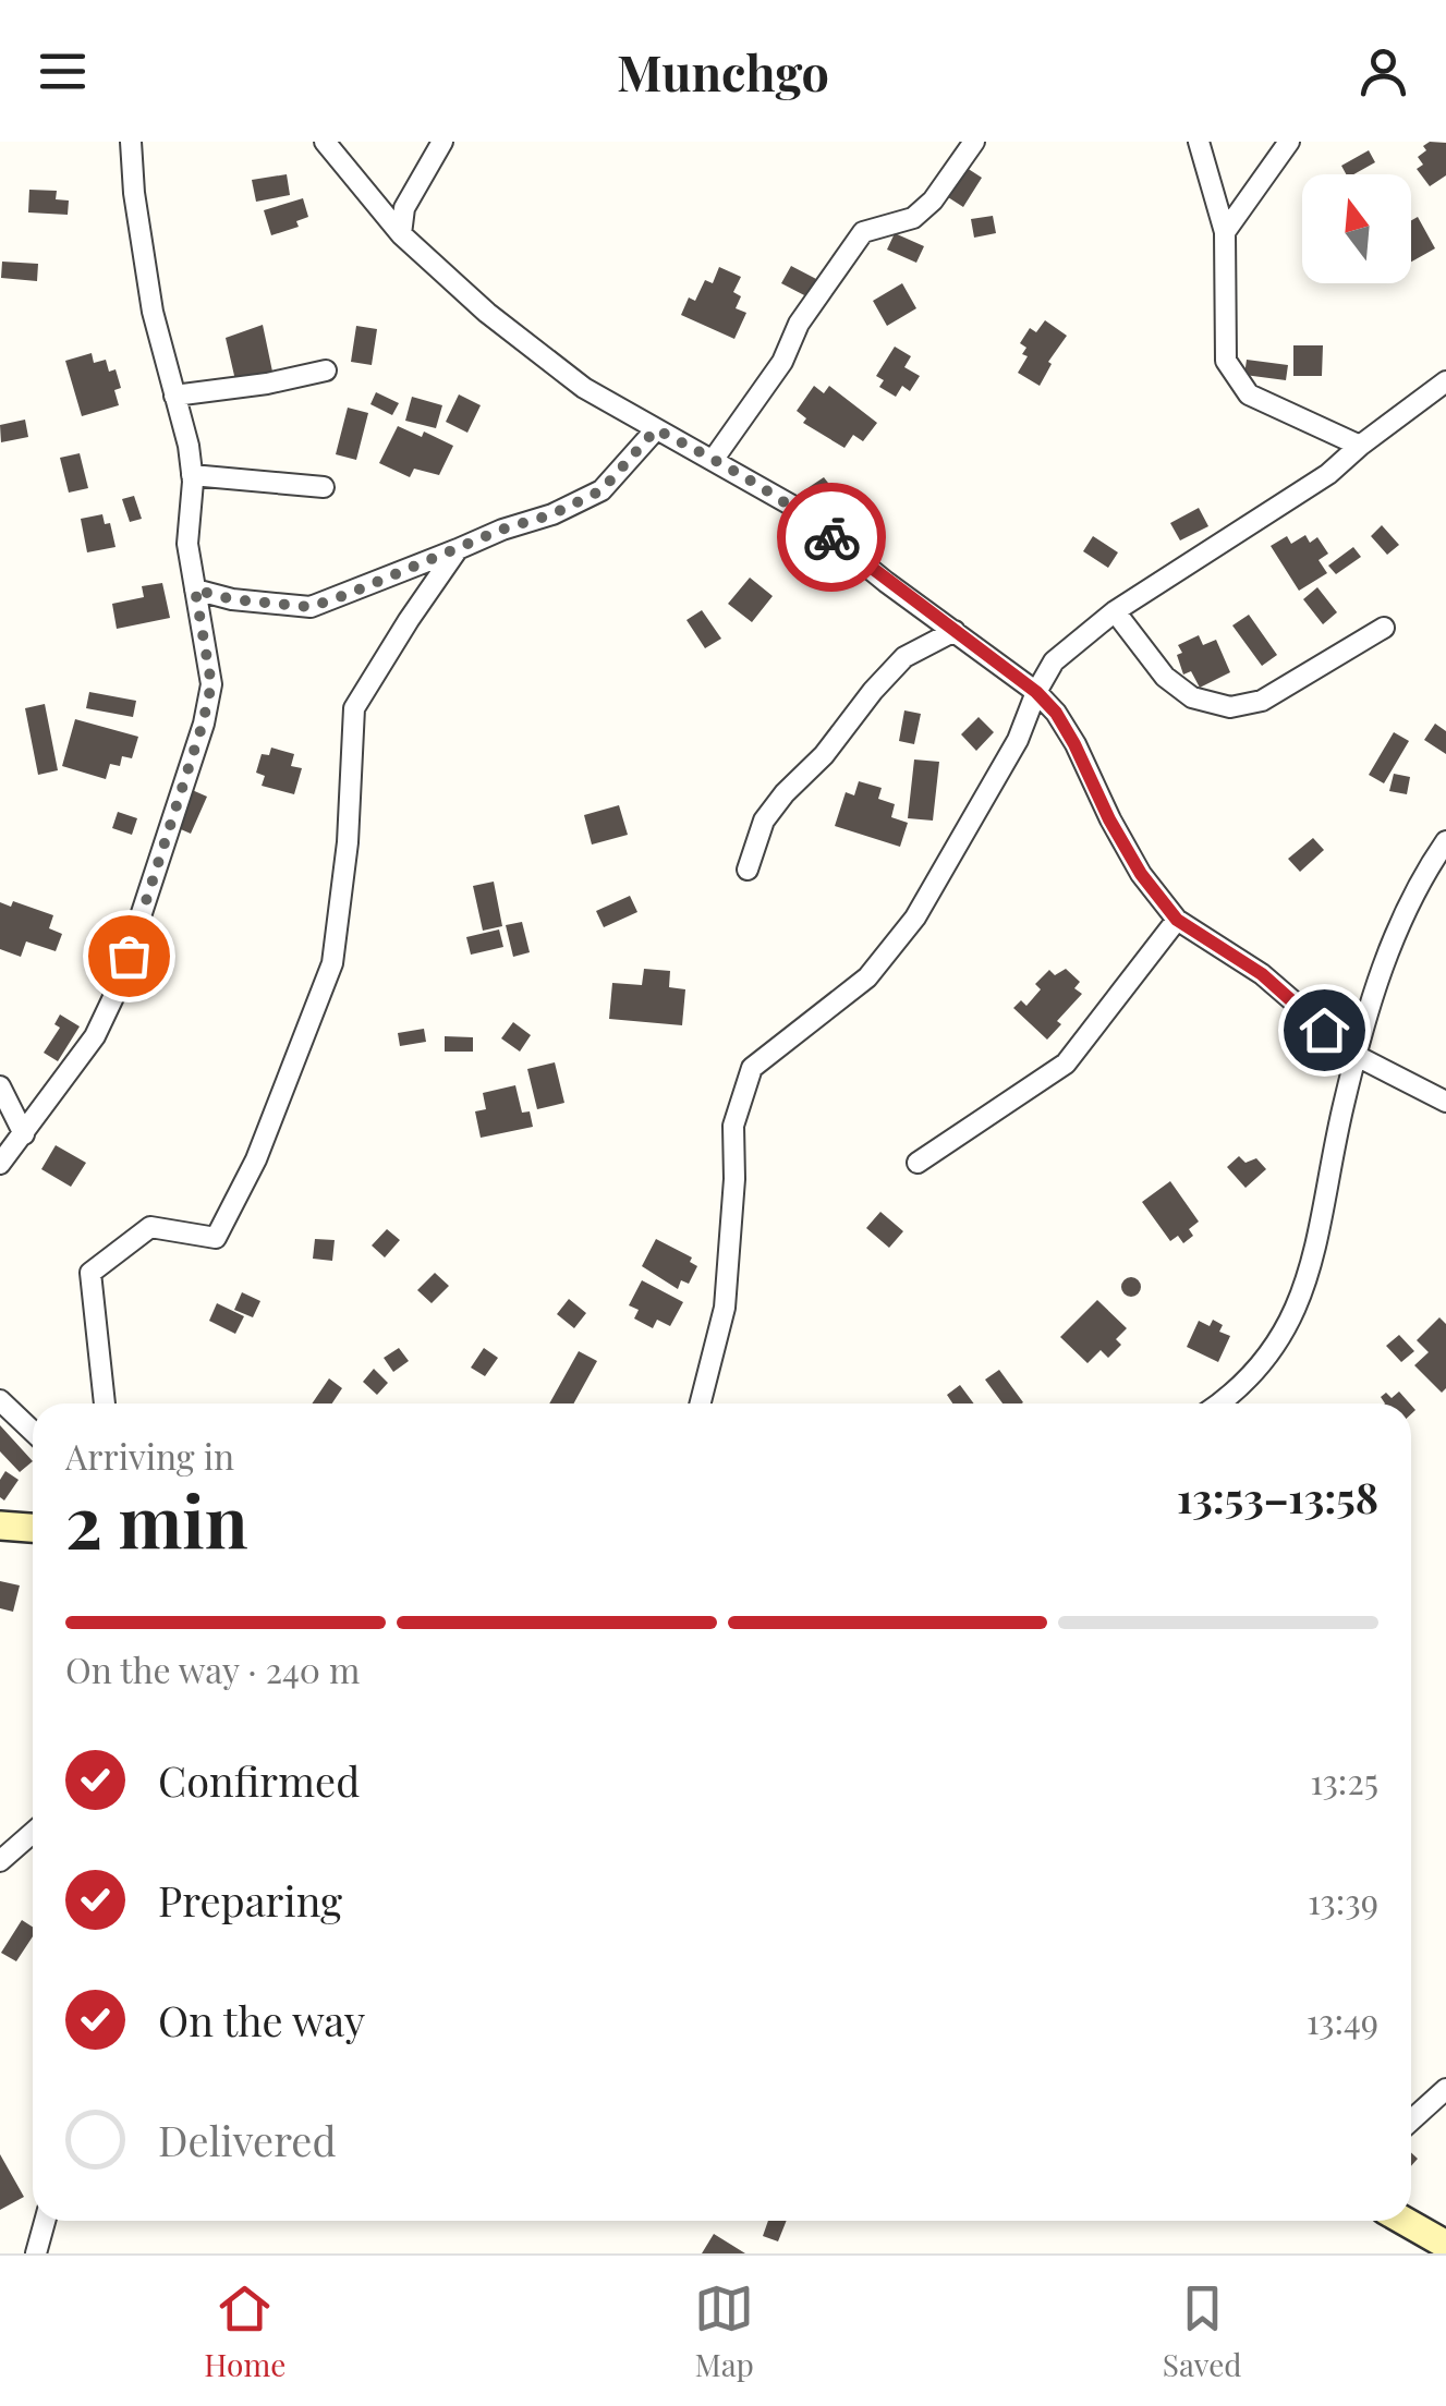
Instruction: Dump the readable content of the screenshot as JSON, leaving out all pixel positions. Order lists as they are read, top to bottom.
{
  "north": "top",
  "page": {
    "header": "Munchgo",
    "heading": ["2 min", "Arriving in", "13:53–13:58"],
    "bar": "On the way · 240 m",
    "list": [
      ["Confirmed", "13:25"],
      ["Preparing", "13:39"],
      ["On the way", "13:49"],
      "Delivered"
    ],
    "tabs": ["Home", "Map", "Saved"]
  }
}
